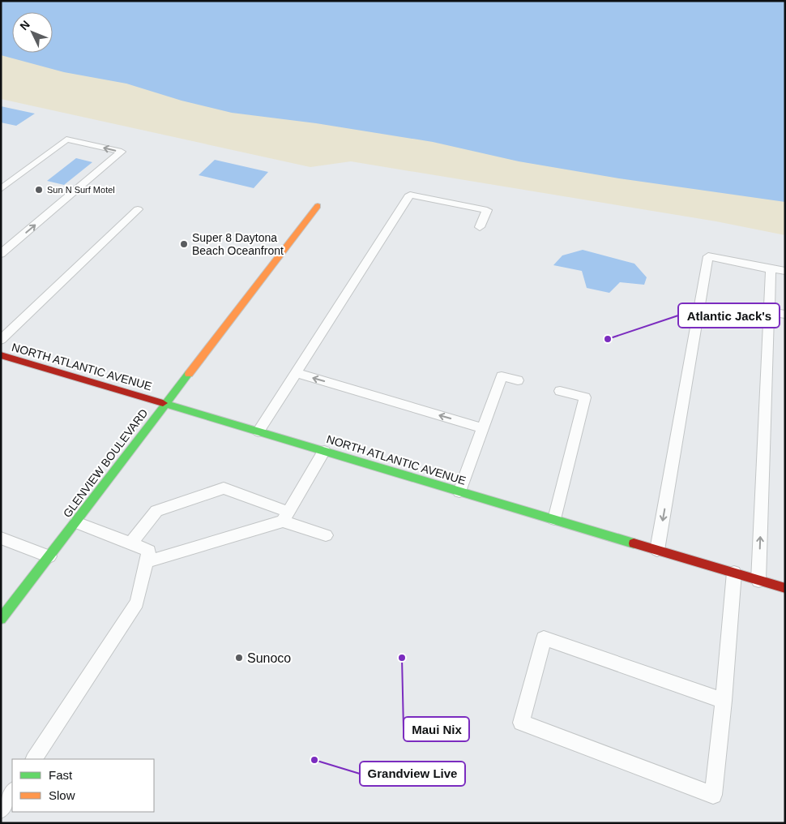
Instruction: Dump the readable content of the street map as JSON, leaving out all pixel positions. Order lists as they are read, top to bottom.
{
  "streets": {
    "main road": ["NORTH ATLANTIC AVENUE", "GLENVIEW BOULEVARD"]
  },
  "crossings": [
    ["NORTH ATLANTIC AVENUE", "GLENVIEW BOULEVARD"]
  ],
  "places": [
    "Sun N Surf Motel",
    "Super 8 Daytona Beach Oceanfront",
    "Atlantic Jack's",
    "Sunoco",
    "Maui Nix",
    "Grandview Live"
  ],
  "legend": ["Fast", "Slow"],
  "north": "top left"
}
